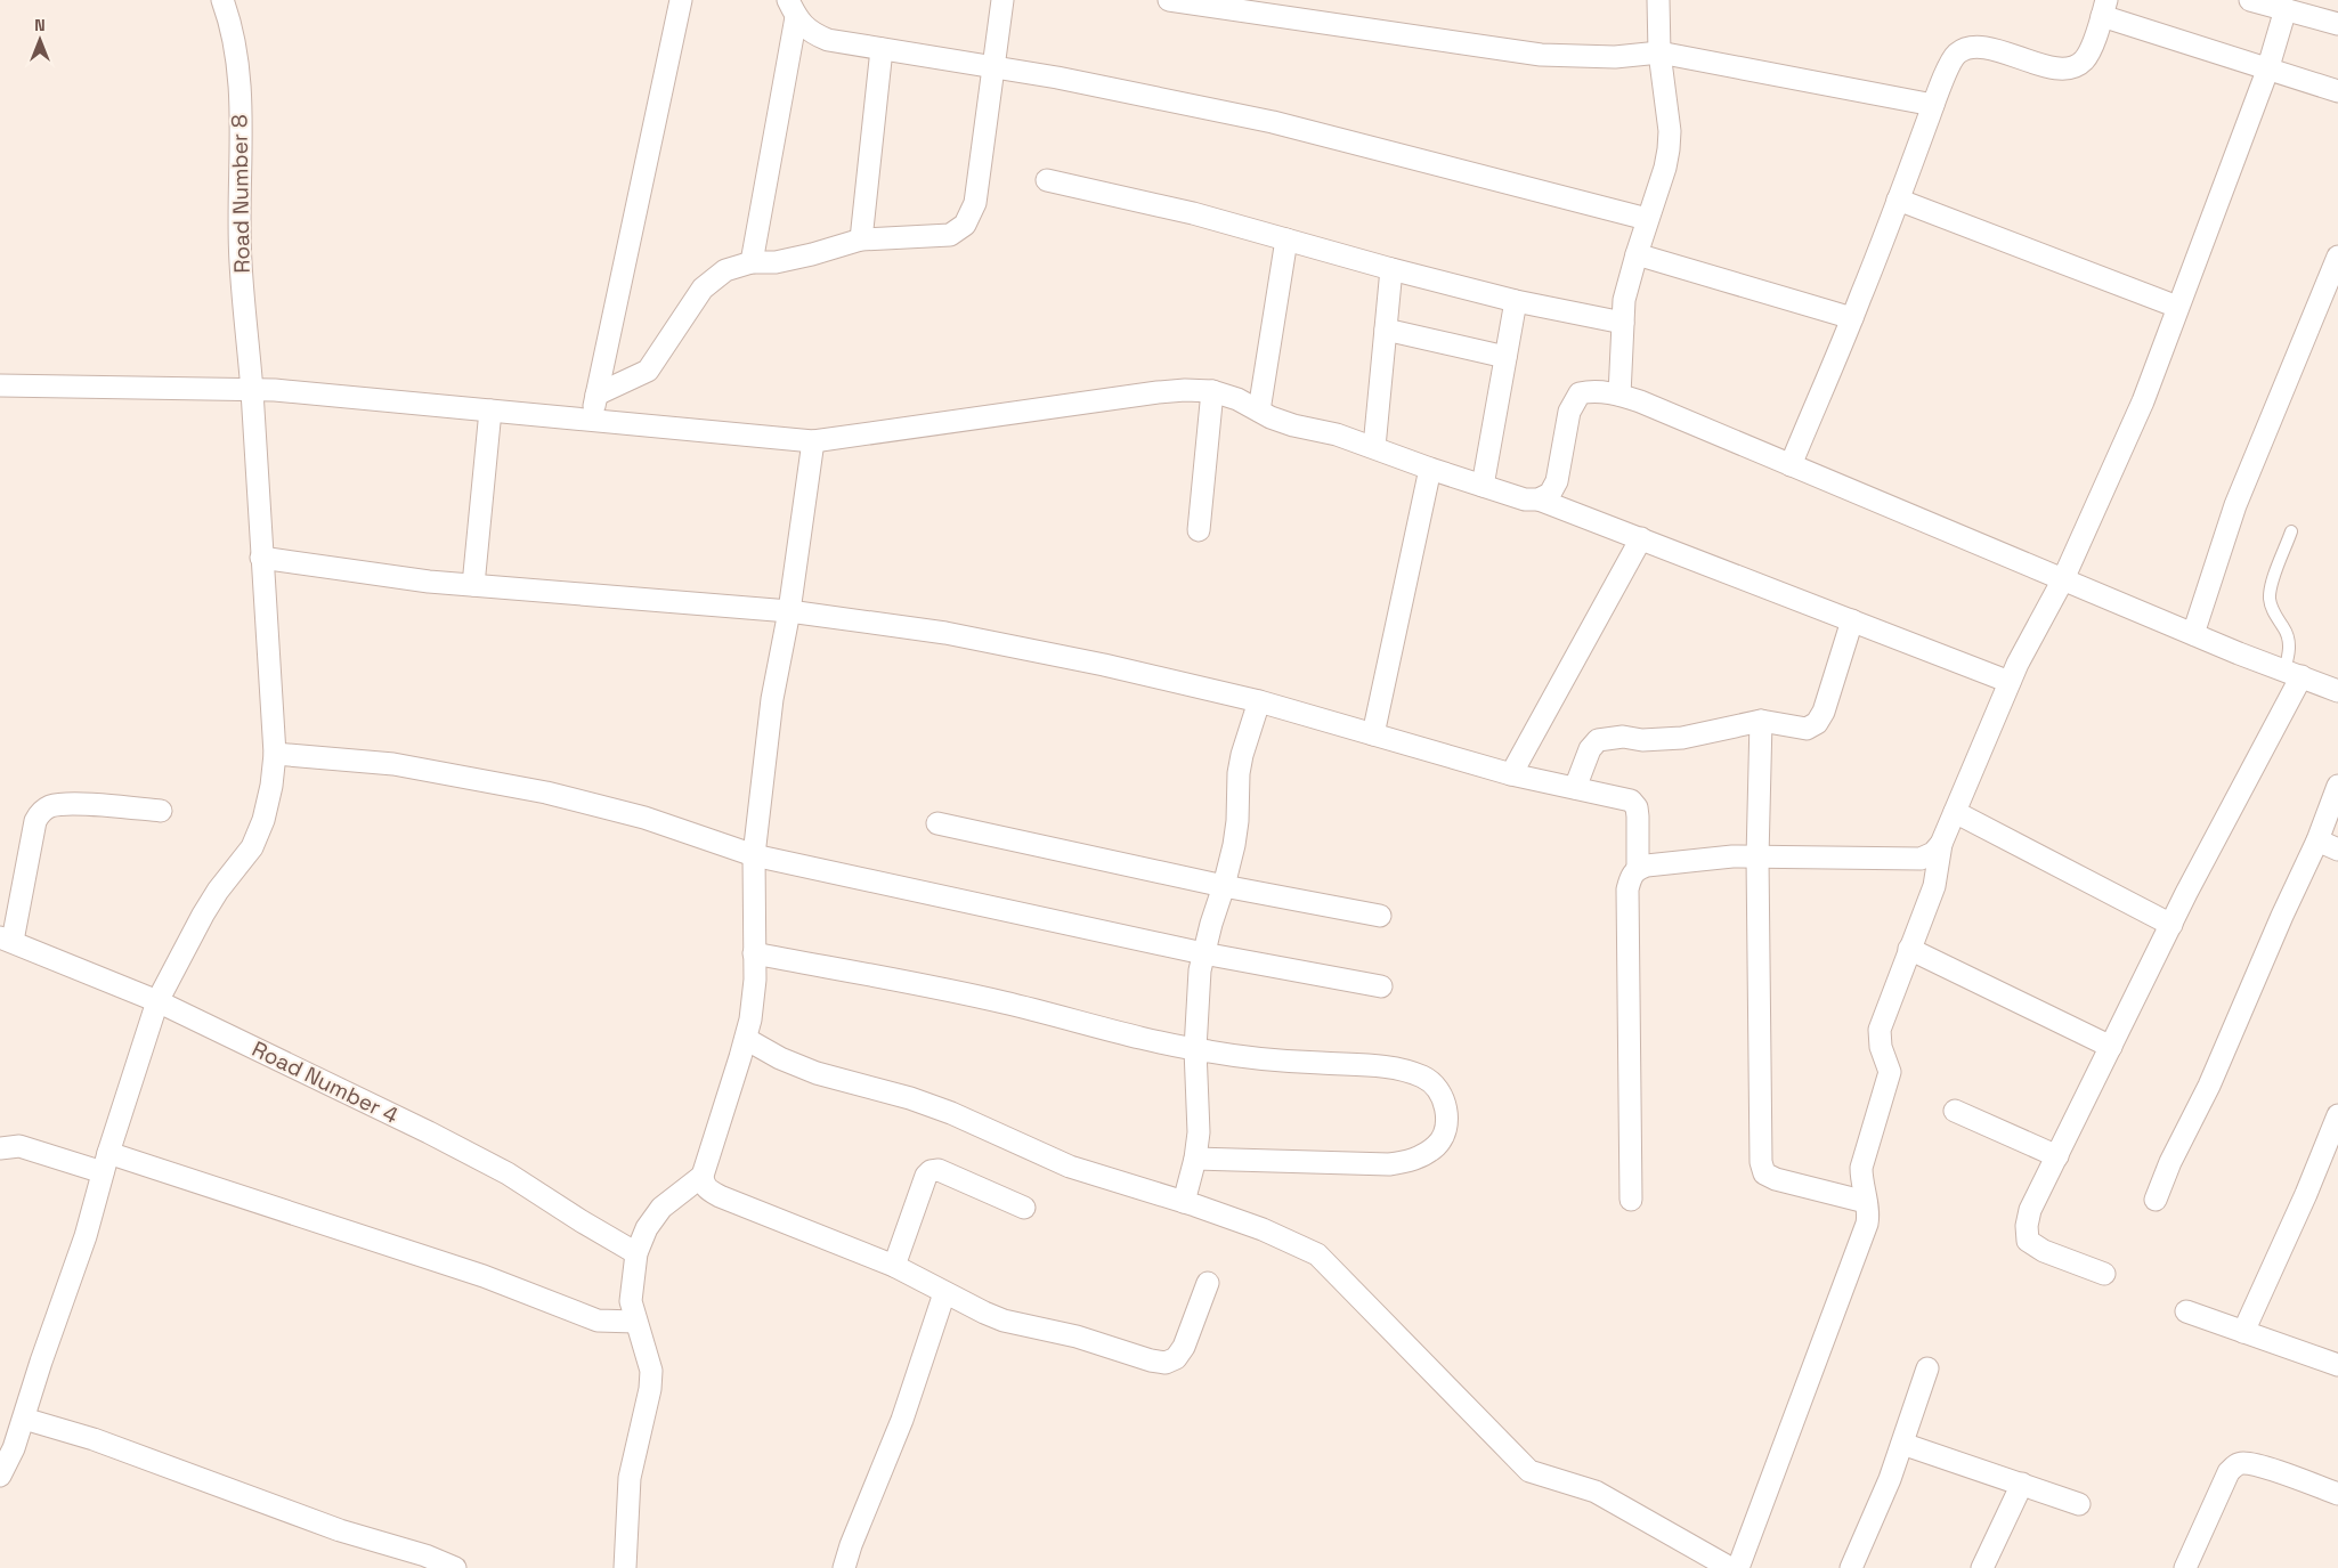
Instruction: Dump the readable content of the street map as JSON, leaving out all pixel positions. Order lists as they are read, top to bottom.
{
  "streets": {
    "street": ["Road Number 8", "Road Number 4"]
  },
  "crossings": [
    ["Road Number 8", "Road Number 4"]
  ],
  "north": "top"
}
